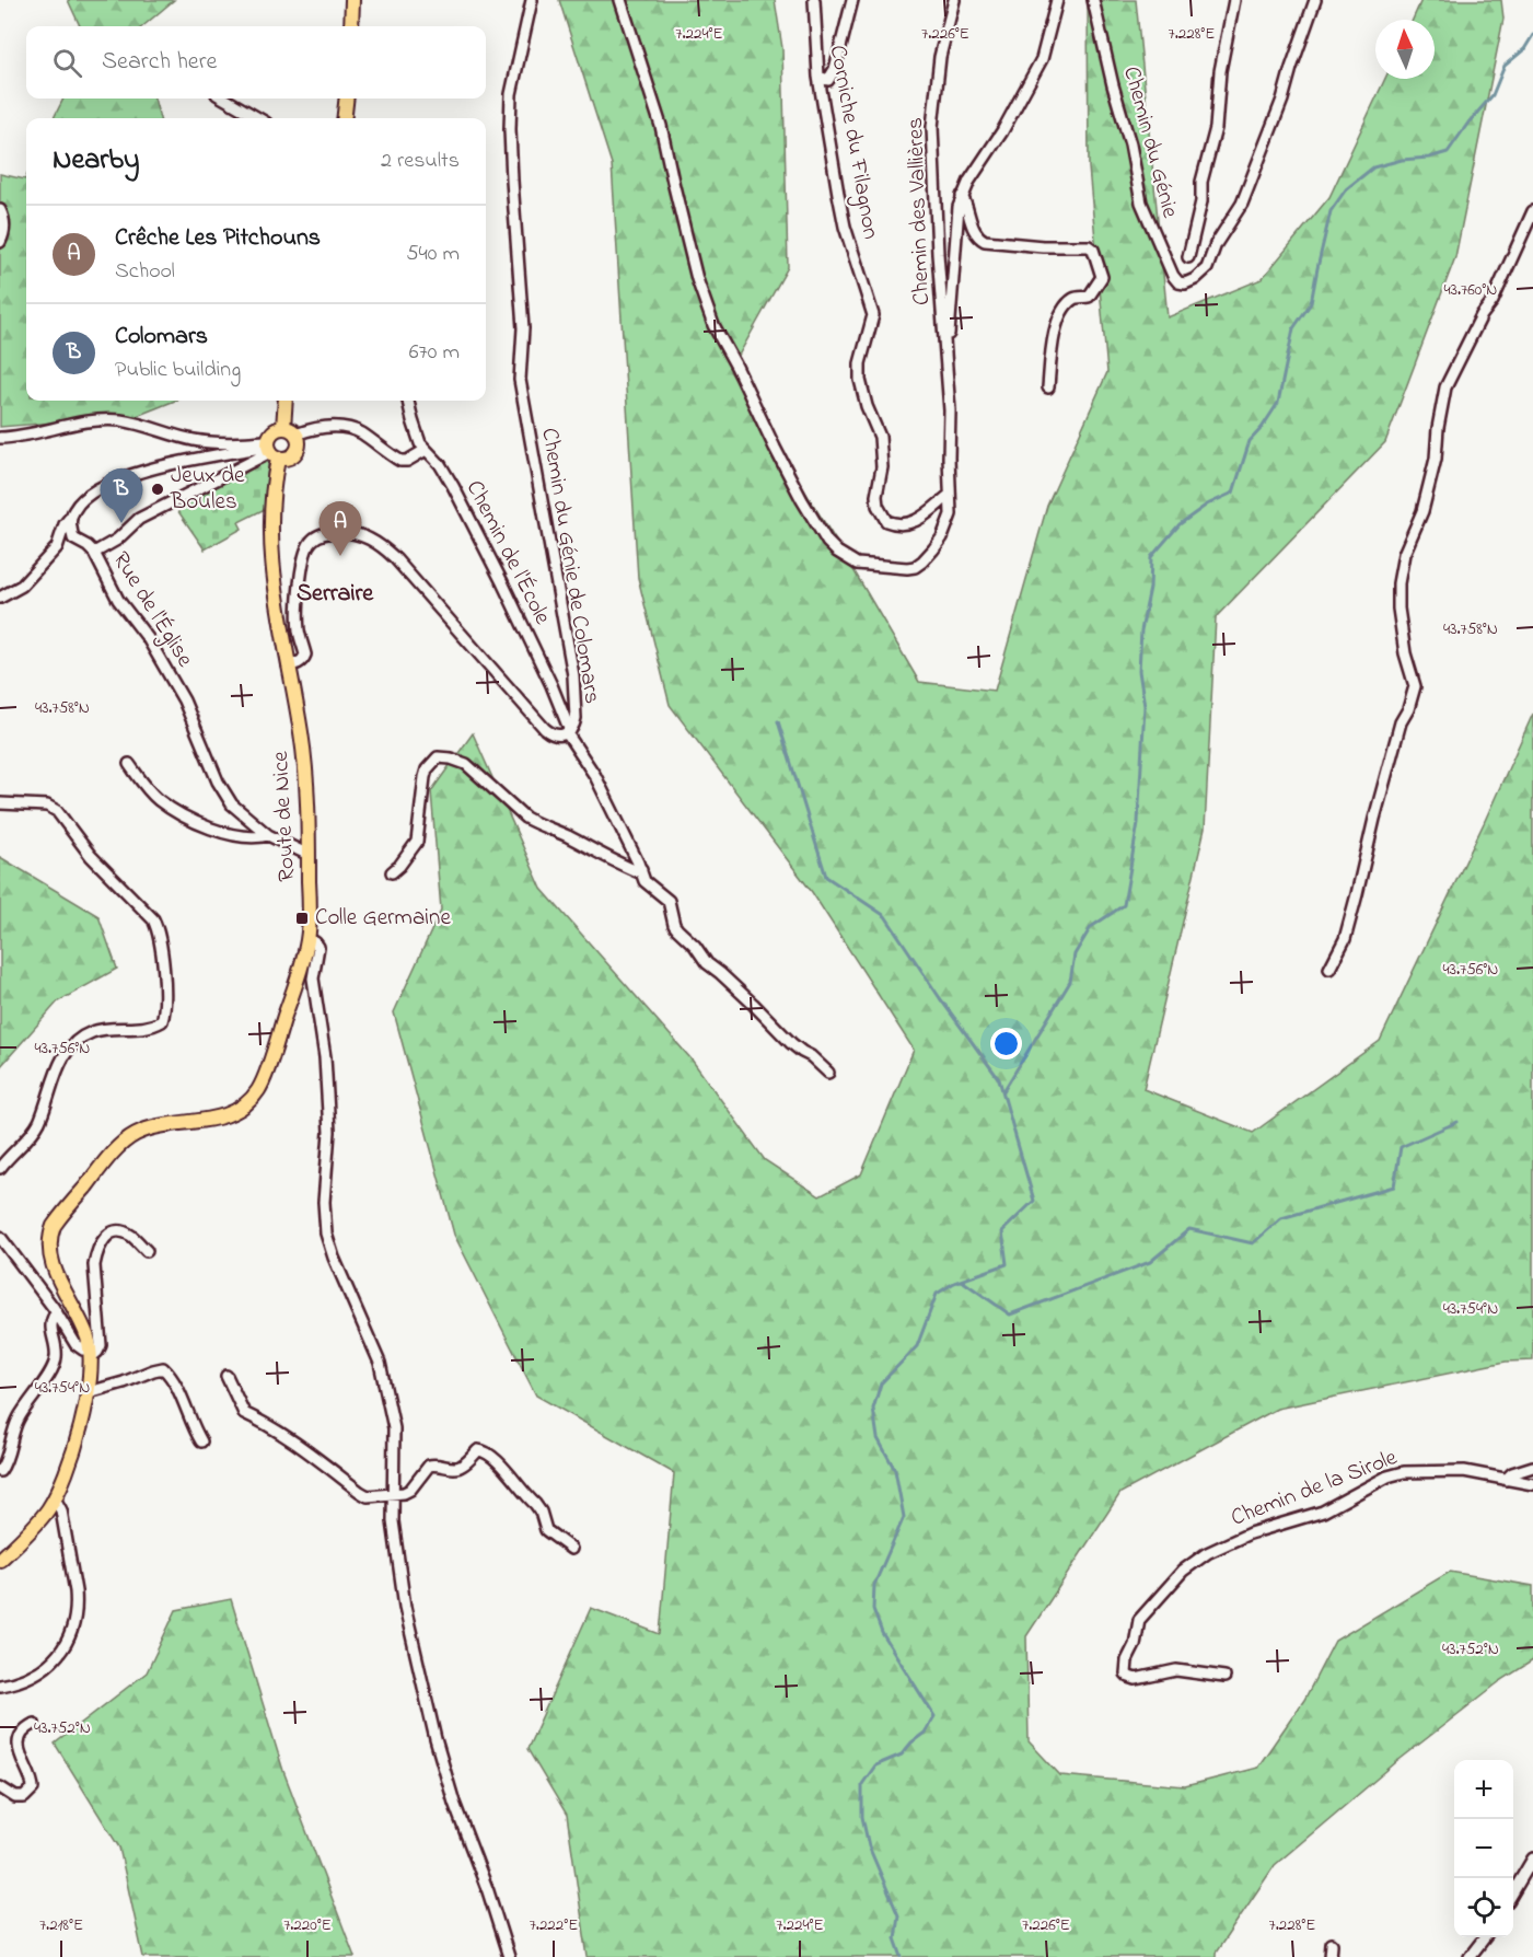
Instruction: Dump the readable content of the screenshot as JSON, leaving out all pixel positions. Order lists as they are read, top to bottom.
{
  "streets": {
    "main road": ["Route de Nice"],
    "street": [
      "Corniche du Filagnon",
      "Chemin du Génie",
      "Chemin des Vallières",
      "Chemin de l'École",
      "Chemin du Génie de Colomars",
      "Rue de l'Église",
      "Chemin de la Sirole"
    ]
  },
  "crossings": [
    ["Chemin de l'École", "Chemin du Génie de Colomars"],
    ["Chemin du Génie de Colomars", "Route de Nice"],
    ["Rue de l'Église", "Route de Nice"]
  ],
  "districts": ["Serraire"],
  "places": {
    "other": ["Jeux de Boules"],
    "transit": ["Colle Germaine"]
  },
  "north": "top",
  "page": {
    "search": "Search here",
    "heading": ["Nearby", "2 results"],
    "list": [
      {
        "mark": "A",
        "name": "Crêche Les Pitchouns",
        "note": "School",
        "value": "540 m"
      },
      {
        "mark": "B",
        "name": "Colomars",
        "note": "Public building",
        "value": "670 m"
      }
    ],
    "pins": ["B", "A"],
    "map_buttons": ["+", "−"]
  },
  "coordinates": [
    "7.224°E",
    "7.226°E",
    "7.228°E",
    "43.760°N",
    "43.758°N",
    "43.756°N",
    "43.754°N",
    "43.752°N",
    "7.218°E",
    "7.220°E",
    "7.222°E"
  ]
}
